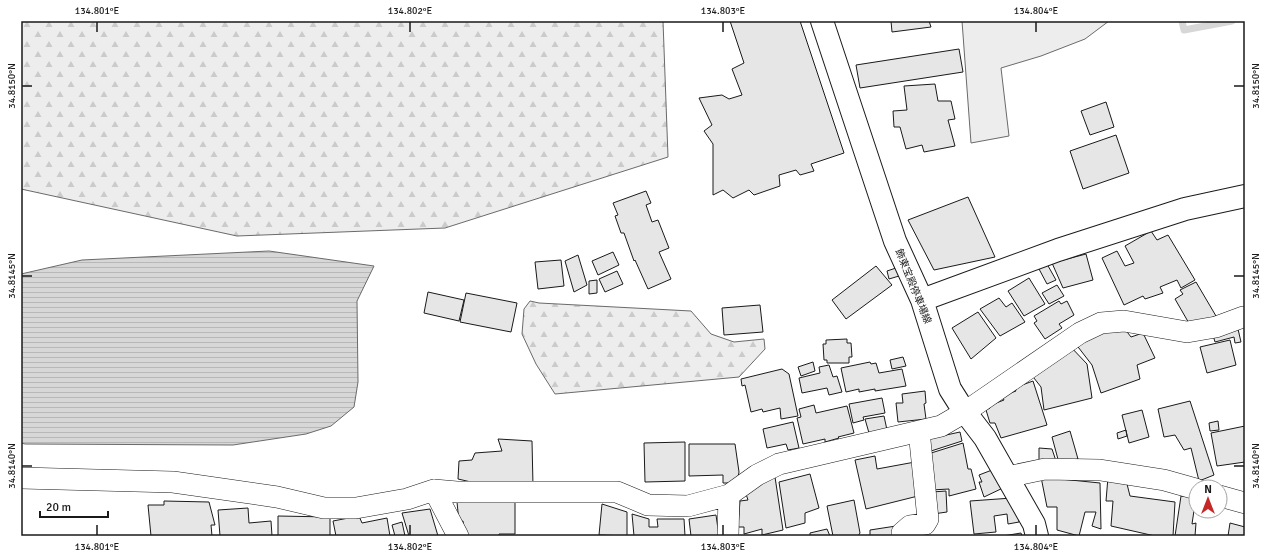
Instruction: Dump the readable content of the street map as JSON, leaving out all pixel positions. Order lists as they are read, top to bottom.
{
  "streets": {
    "main road": ["飾東宝殿停車場線"]
  },
  "scale_bar": "20 m",
  "north": "top",
  "coordinates": [
    "134.801°E",
    "134.802°E",
    "134.803°E",
    "134.804°E",
    "34.8150°N",
    "34.8145°N",
    "34.8140°N"
  ]
}
